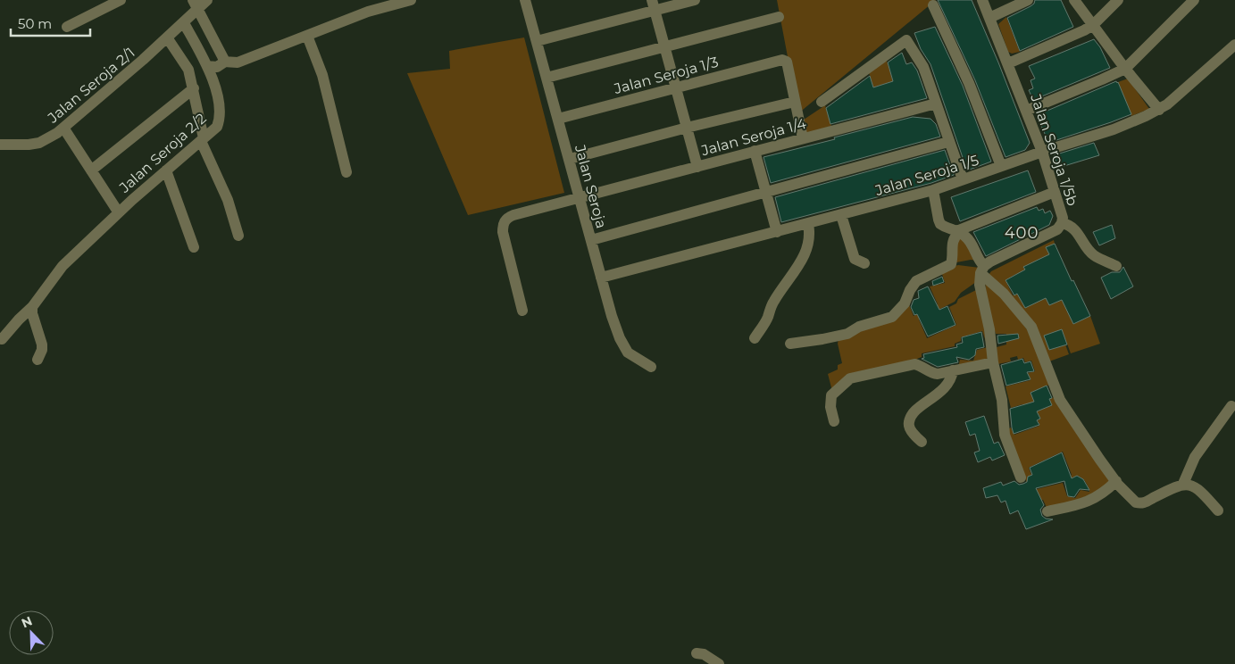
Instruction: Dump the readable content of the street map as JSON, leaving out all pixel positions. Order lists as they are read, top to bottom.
{
  "streets": {
    "street": [
      "Jalan Seroja 1/3",
      "Jalan Seroja 2/1",
      "Jalan Seroja 1/4",
      "Jalan Seroja 1/5b",
      "Jalan Seroja 2/2",
      "Jalan Seroja 1/5",
      "Jalan Seroja"
    ]
  },
  "crossings": [
    ["Jalan Seroja 1/3", "Jalan Seroja"],
    ["Jalan Seroja 1/4", "Jalan Seroja"],
    ["Jalan Seroja 1/5b", "Jalan Seroja 1/5"],
    ["Jalan Seroja 1/5", "Jalan Seroja"]
  ],
  "districts": ["400"],
  "scale_bar": "50 m",
  "north": "top left"
}
